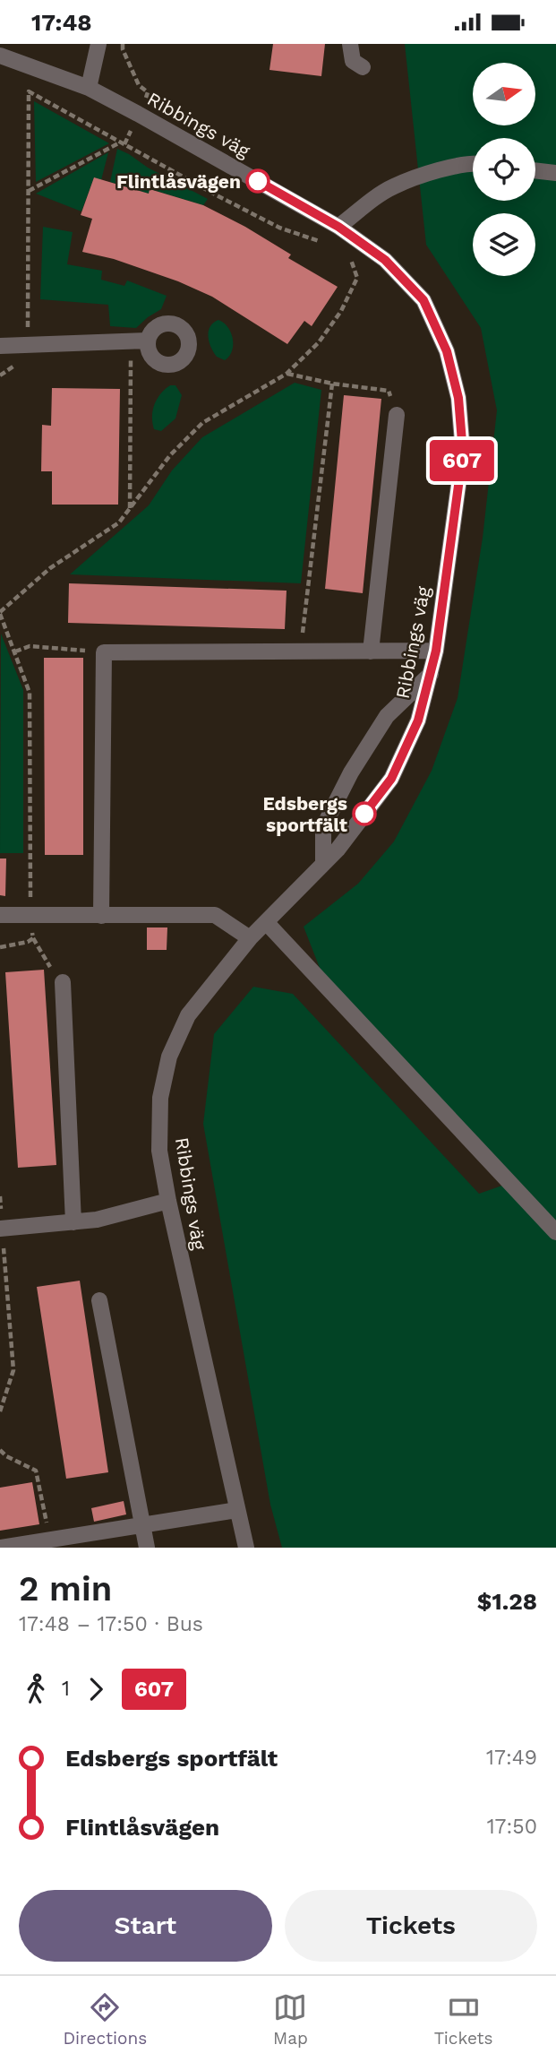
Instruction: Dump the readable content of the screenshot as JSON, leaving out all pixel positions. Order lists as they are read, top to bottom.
{
  "streets": {
    "street": ["Ribbings väg"]
  },
  "places": ["Flintlåsvägen", "Edsbergs sportfält"],
  "lines": ["bus line 607"],
  "north": "right",
  "page": {
    "status": "17:48",
    "on_map": "607",
    "heading": ["2 min", "17:48 – 17:50 · Bus", "$1.28"],
    "legs": ["1", "607"],
    "list": [
      {
        "name": "Edsbergs sportfält",
        "value": "17:49"
      },
      {
        "name": "Flintlåsvägen",
        "value": "17:50"
      }
    ],
    "buttons": ["Start", "Tickets"],
    "tabs": ["Directions", "Map", "Tickets"]
  }
}
